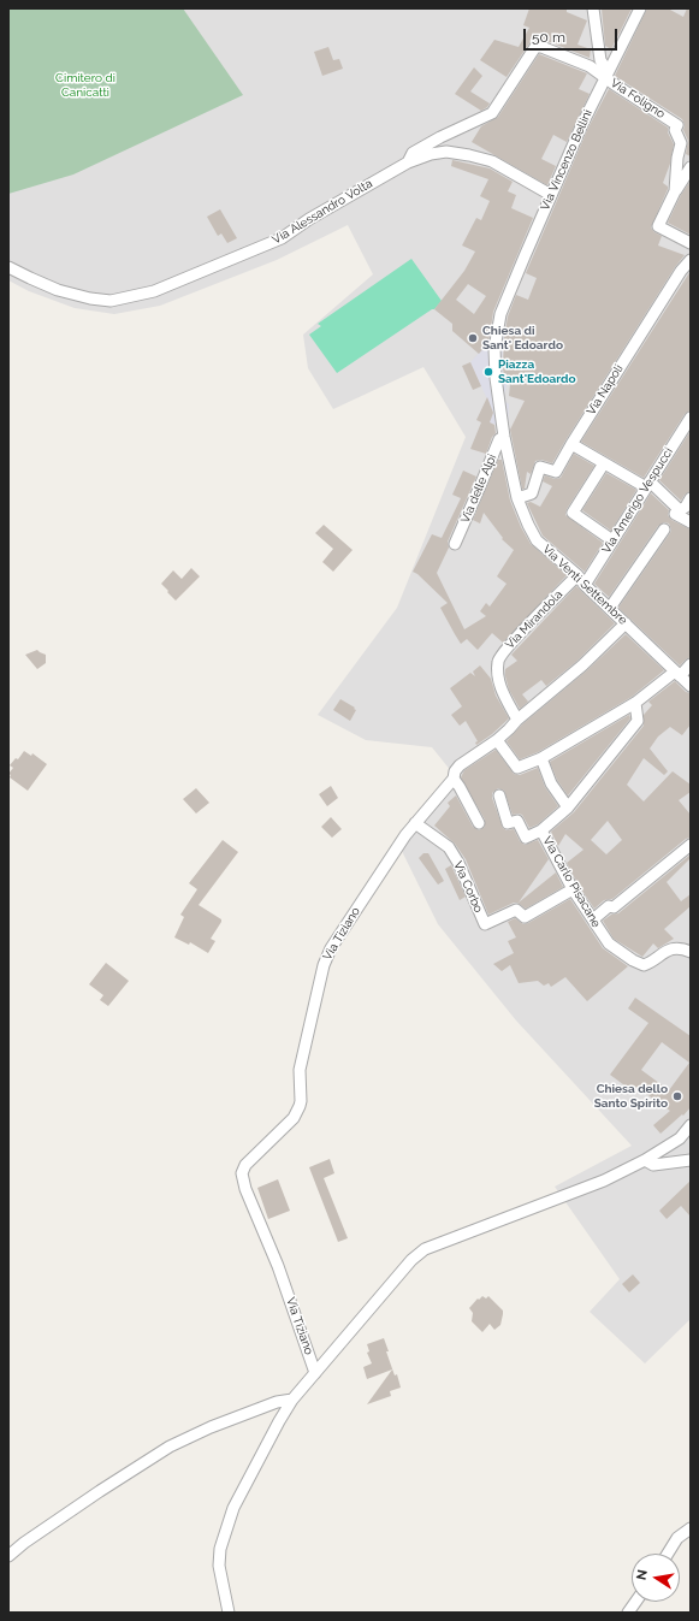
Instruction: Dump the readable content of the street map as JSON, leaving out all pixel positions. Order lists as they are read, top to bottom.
{
  "streets": {
    "street": [
      "Via Foligno",
      "Via Vincenzo Bellini",
      "Via Alessandro Volta",
      "Via Napoli",
      "Via delle Alpi",
      "Via Amerigo Vespucci",
      "Via Venti Settembre",
      "Via Mirandola",
      "Via Carlo Pisacane",
      "Via Corbo",
      "Via Tiziano"
    ]
  },
  "crossings": [
    ["Via Foligno", "Via Vincenzo Bellini"],
    ["Via Foligno", "Via Alessandro Volta"],
    ["Via Vincenzo Bellini", "Via Alessandro Volta"],
    ["Via Vincenzo Bellini", "Via delle Alpi"],
    ["Via Vincenzo Bellini", "Via Venti Settembre"],
    ["Via Napoli", "Via Venti Settembre"],
    ["Via delle Alpi", "Via Venti Settembre"],
    ["Via Amerigo Vespucci", "Via Venti Settembre"],
    ["Via Amerigo Vespucci", "Via Mirandola"],
    ["Via Venti Settembre", "Via Mirandola"],
    ["Via Venti Settembre", "Via Tiziano"],
    ["Via Mirandola", "Via Tiziano"],
    ["Via Carlo Pisacane", "Via Corbo"],
    ["Via Corbo", "Via Tiziano"]
  ],
  "parks": ["Cimitero di Canicattì"],
  "places": ["Chiesa di Sant' Edoardo", "Piazza Sant'Edoardo", "Chiesa dello Santo Spirito"],
  "scale_bar": "50 m",
  "north": "left"
}
